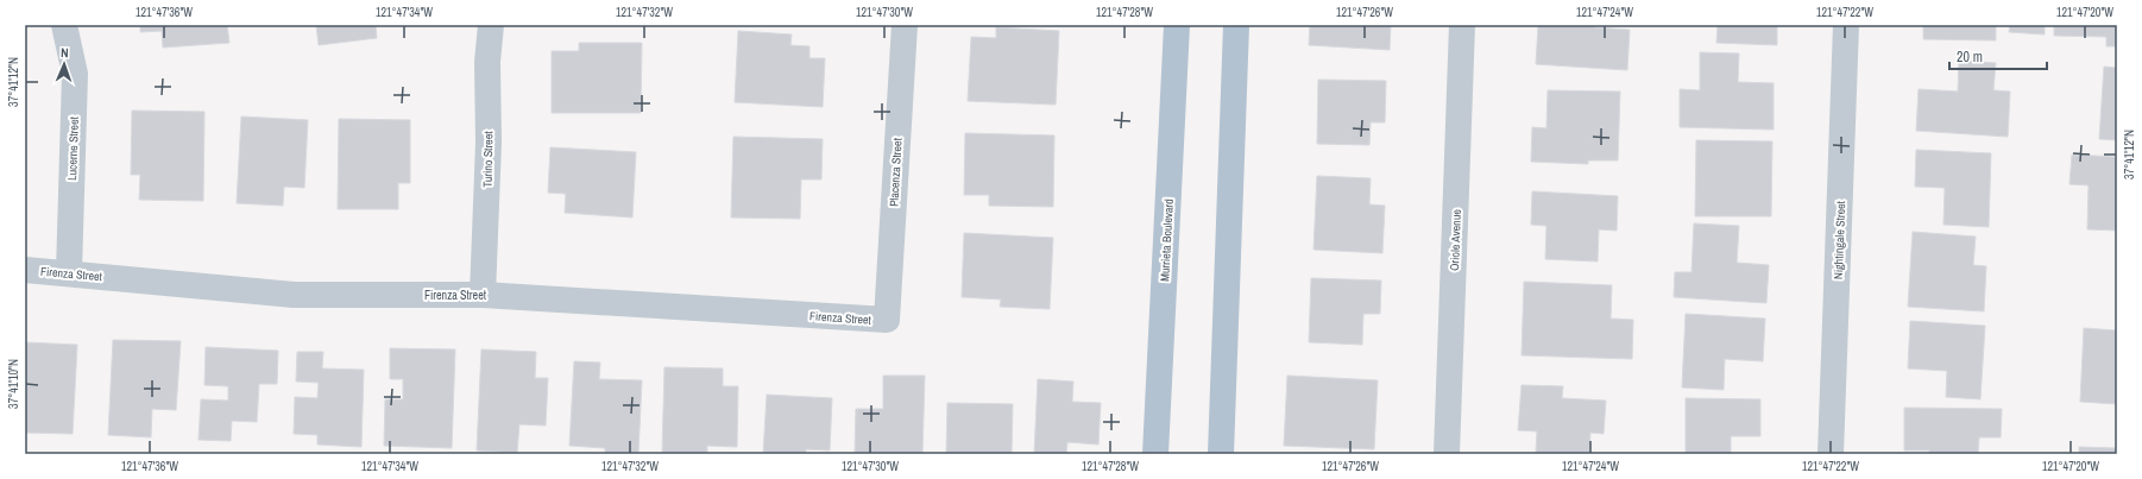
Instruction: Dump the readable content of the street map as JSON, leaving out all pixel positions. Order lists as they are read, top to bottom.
{
  "streets": {
    "main road": ["Murrieta Boulevard"],
    "street": [
      "Lucerne Street",
      "Turino Street",
      "Placenza Street",
      "Oriole Avenue",
      "Nightingale Street",
      "Firenza Street"
    ]
  },
  "crossings": [
    ["Lucerne Street", "Firenza Street"],
    ["Turino Street", "Firenza Street"],
    ["Placenza Street", "Firenza Street"]
  ],
  "scale_bar": "20 m",
  "north": "top",
  "coordinates": [
    "121°47'36\"W",
    "121°47'34\"W",
    "121°47'32\"W",
    "121°47'30\"W",
    "121°47'28\"W",
    "121°47'26\"W",
    "121°47'24\"W",
    "121°47'22\"W",
    "121°47'20\"W",
    "37°41'12\"N",
    "37°41'10\"N"
  ]
}
